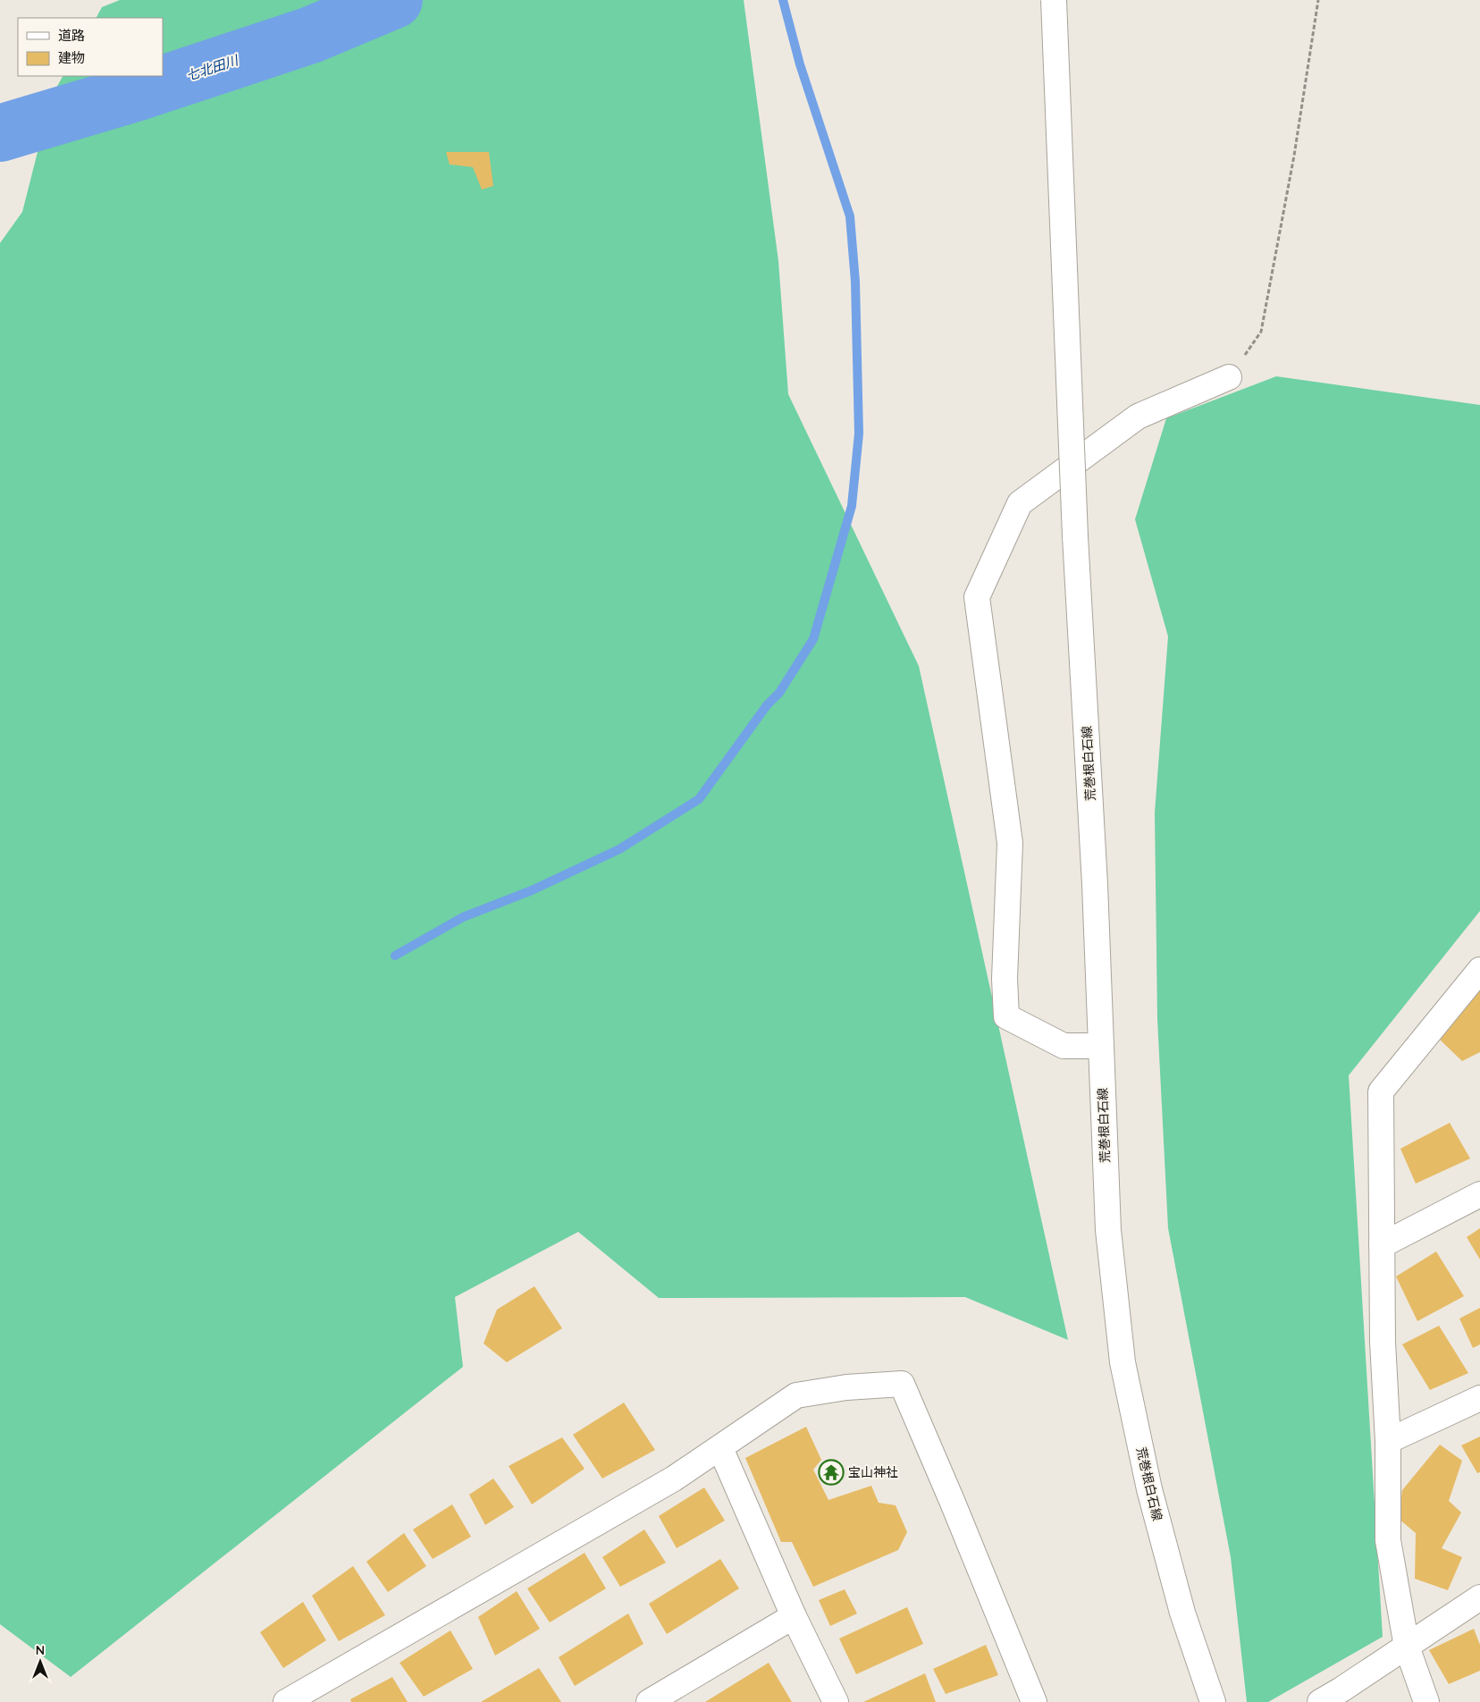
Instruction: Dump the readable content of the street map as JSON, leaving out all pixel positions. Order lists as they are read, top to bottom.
{
  "streets": {
    "street": ["荒巻根白石線"]
  },
  "water": ["七北田川"],
  "places": {
    "temple": ["宝山神社"]
  },
  "legend": ["道路", "建物"],
  "north": "top"
}
